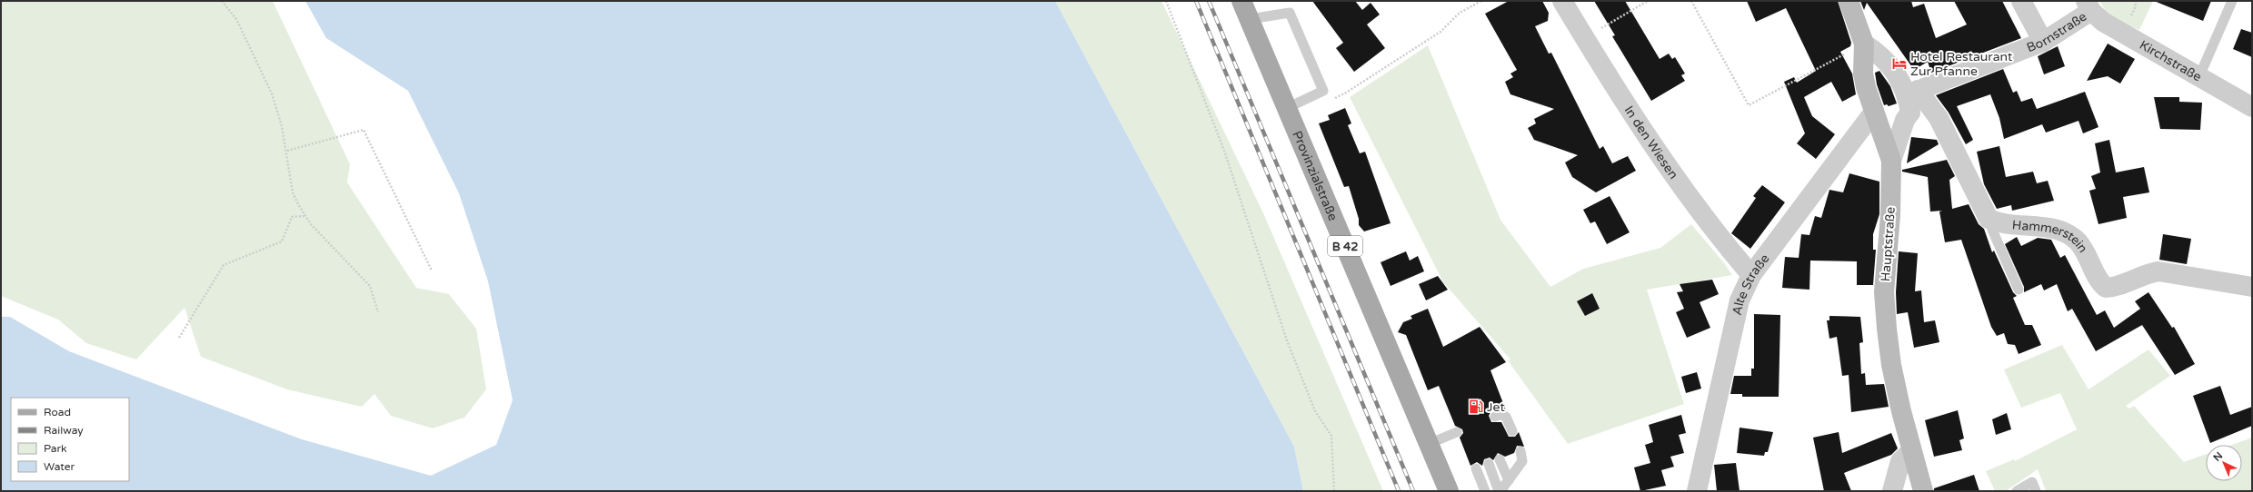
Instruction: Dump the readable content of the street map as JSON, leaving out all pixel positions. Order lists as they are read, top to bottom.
{
  "streets": {
    "main road": ["Provinzialstraße", "B 42"],
    "street": [
      "Bornstraße",
      "Kirchstraße",
      "In den Wiesen",
      "Hammerstein",
      "Hauptstraße",
      "Alte Straße"
    ]
  },
  "crossings": [
    ["Bornstraße", "Kirchstraße"],
    ["Bornstraße", "Hammerstein"],
    ["In den Wiesen", "Alte Straße"],
    ["Hauptstraße", "Alte Straße"]
  ],
  "places": {
    "hotel": ["Hotel Restaurant Zur Pfanne"],
    "fuel station": ["Jet"]
  },
  "legend": [
    "Road",
    "Railway",
    "Park",
    "Water"
  ],
  "north": "top left"
}
